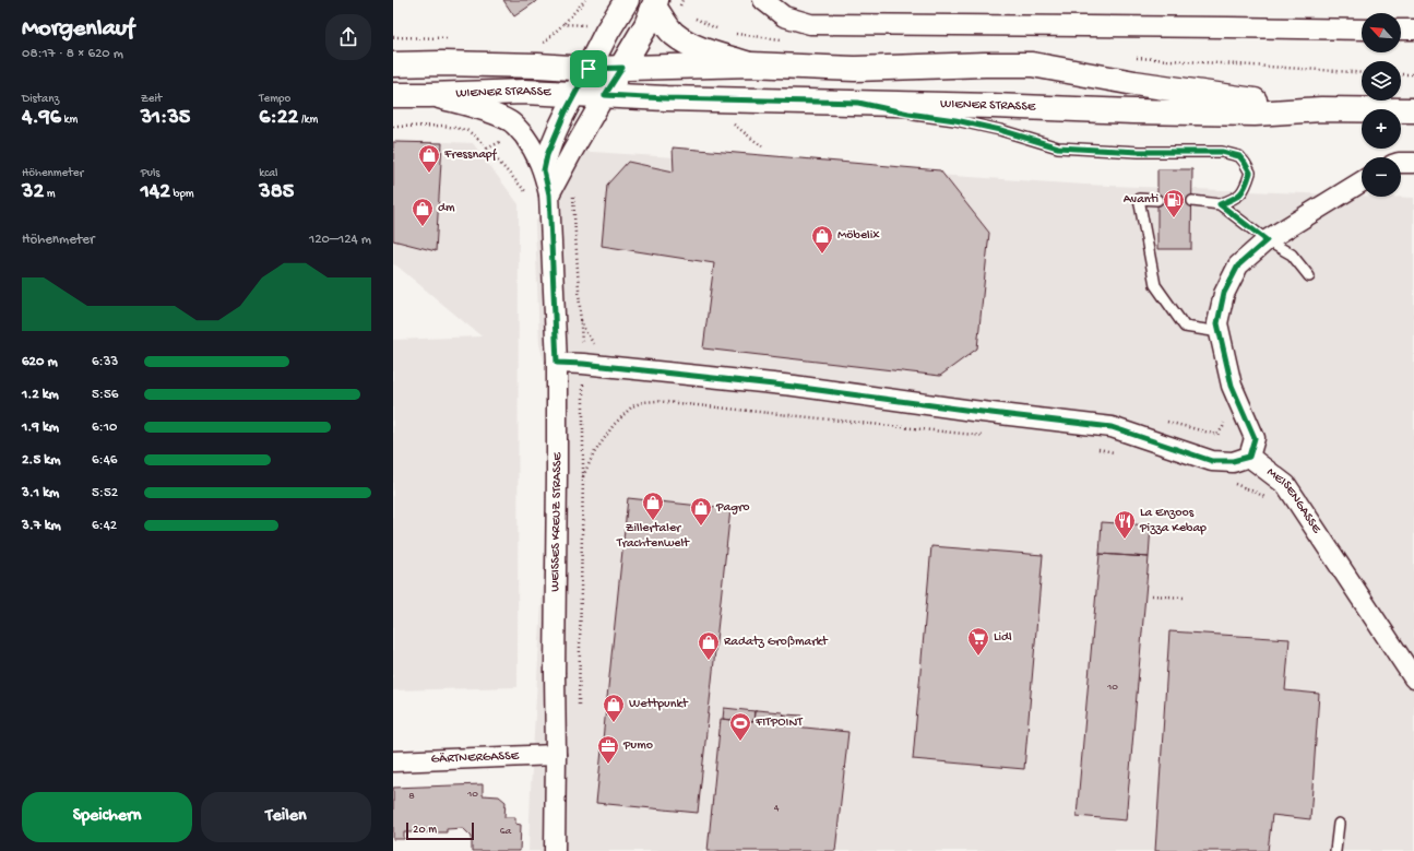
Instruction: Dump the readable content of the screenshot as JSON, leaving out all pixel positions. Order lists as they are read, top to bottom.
{
  "streets": {
    "main road": ["WIENER STRASSE"],
    "street": ["MEISENGASSE", "WEISSES KREUZ STRASSE", "GÄRTNERGASSE"]
  },
  "crossings": [
    ["WIENER STRASSE", "WEISSES KREUZ STRASSE"],
    ["WEISSES KREUZ STRASSE", "GÄRTNERGASSE"]
  ],
  "places": {
    "shop": [
      "Fressnapf",
      "dm",
      "Möbelix",
      "Zillertaler Trachtenwelt",
      "Pagro",
      "Radatz Großmarkt",
      "Wettpunkt"
    ],
    "fuel station": ["Avanti"],
    "restaurant": ["La Enzoos Pizza Kebap"],
    "supermarket": ["Lidl"],
    "sports": ["FITPOINT"],
    "office": ["Pumo"]
  },
  "house_numbers": [
    "10",
    "10",
    "8",
    "4",
    "6a"
  ],
  "scale_bar": "20 m",
  "north": "top left",
  "page": {
    "heading": ["Morgenlauf", "08:17 · 8 × 620 m"],
    "map_buttons": ["+", "−"],
    "stats": [
      ["Distanz", "4.96 km"],
      ["Zeit", "31:35"],
      ["Tempo", "6:22 /km"],
      ["Höhenmeter", "32 m"],
      ["Puls", "142 bpm"],
      ["kcal", "385"]
    ],
    "chart": ["Höhenmeter", "120–124 m"],
    "list": [
      {
        "name": "620 m",
        "note": "6:33"
      },
      {
        "name": "1.2 km",
        "note": "5:56"
      },
      {
        "name": "1.9 km",
        "note": "6:10"
      },
      {
        "name": "2.5 km",
        "note": "6:46"
      },
      {
        "name": "3.1 km",
        "note": "5:52"
      },
      {
        "name": "3.7 km",
        "note": "6:42"
      }
    ],
    "buttons": ["Speichern", "Teilen"],
    "scale": "20 m"
  }
}
